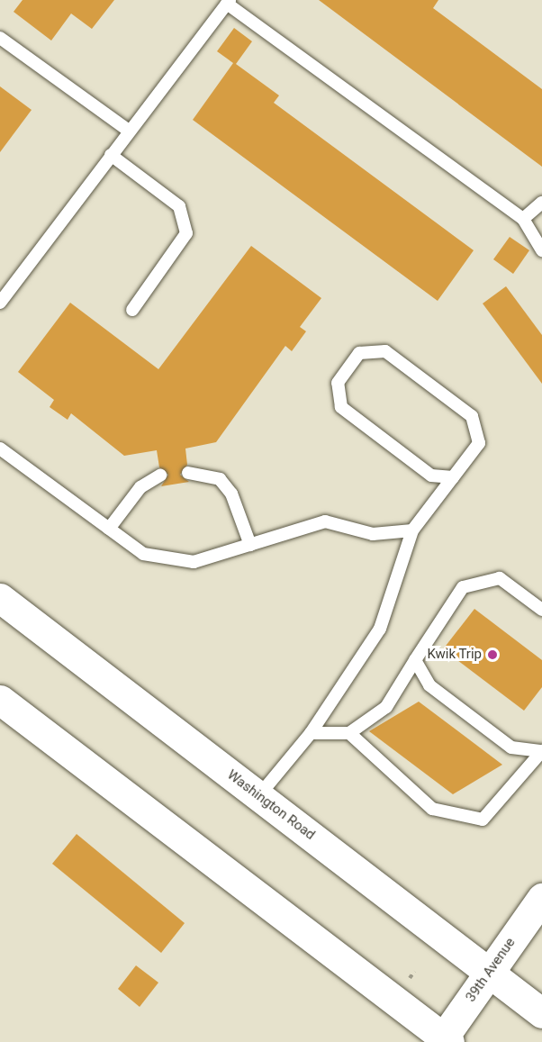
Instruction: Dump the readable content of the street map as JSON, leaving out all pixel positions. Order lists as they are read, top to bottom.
{
  "streets": {
    "main road": ["Washington Road", "39th Avenue"]
  },
  "crossings": [
    ["Washington Road", "39th Avenue"]
  ],
  "places": ["Kwik Trip"]
}
